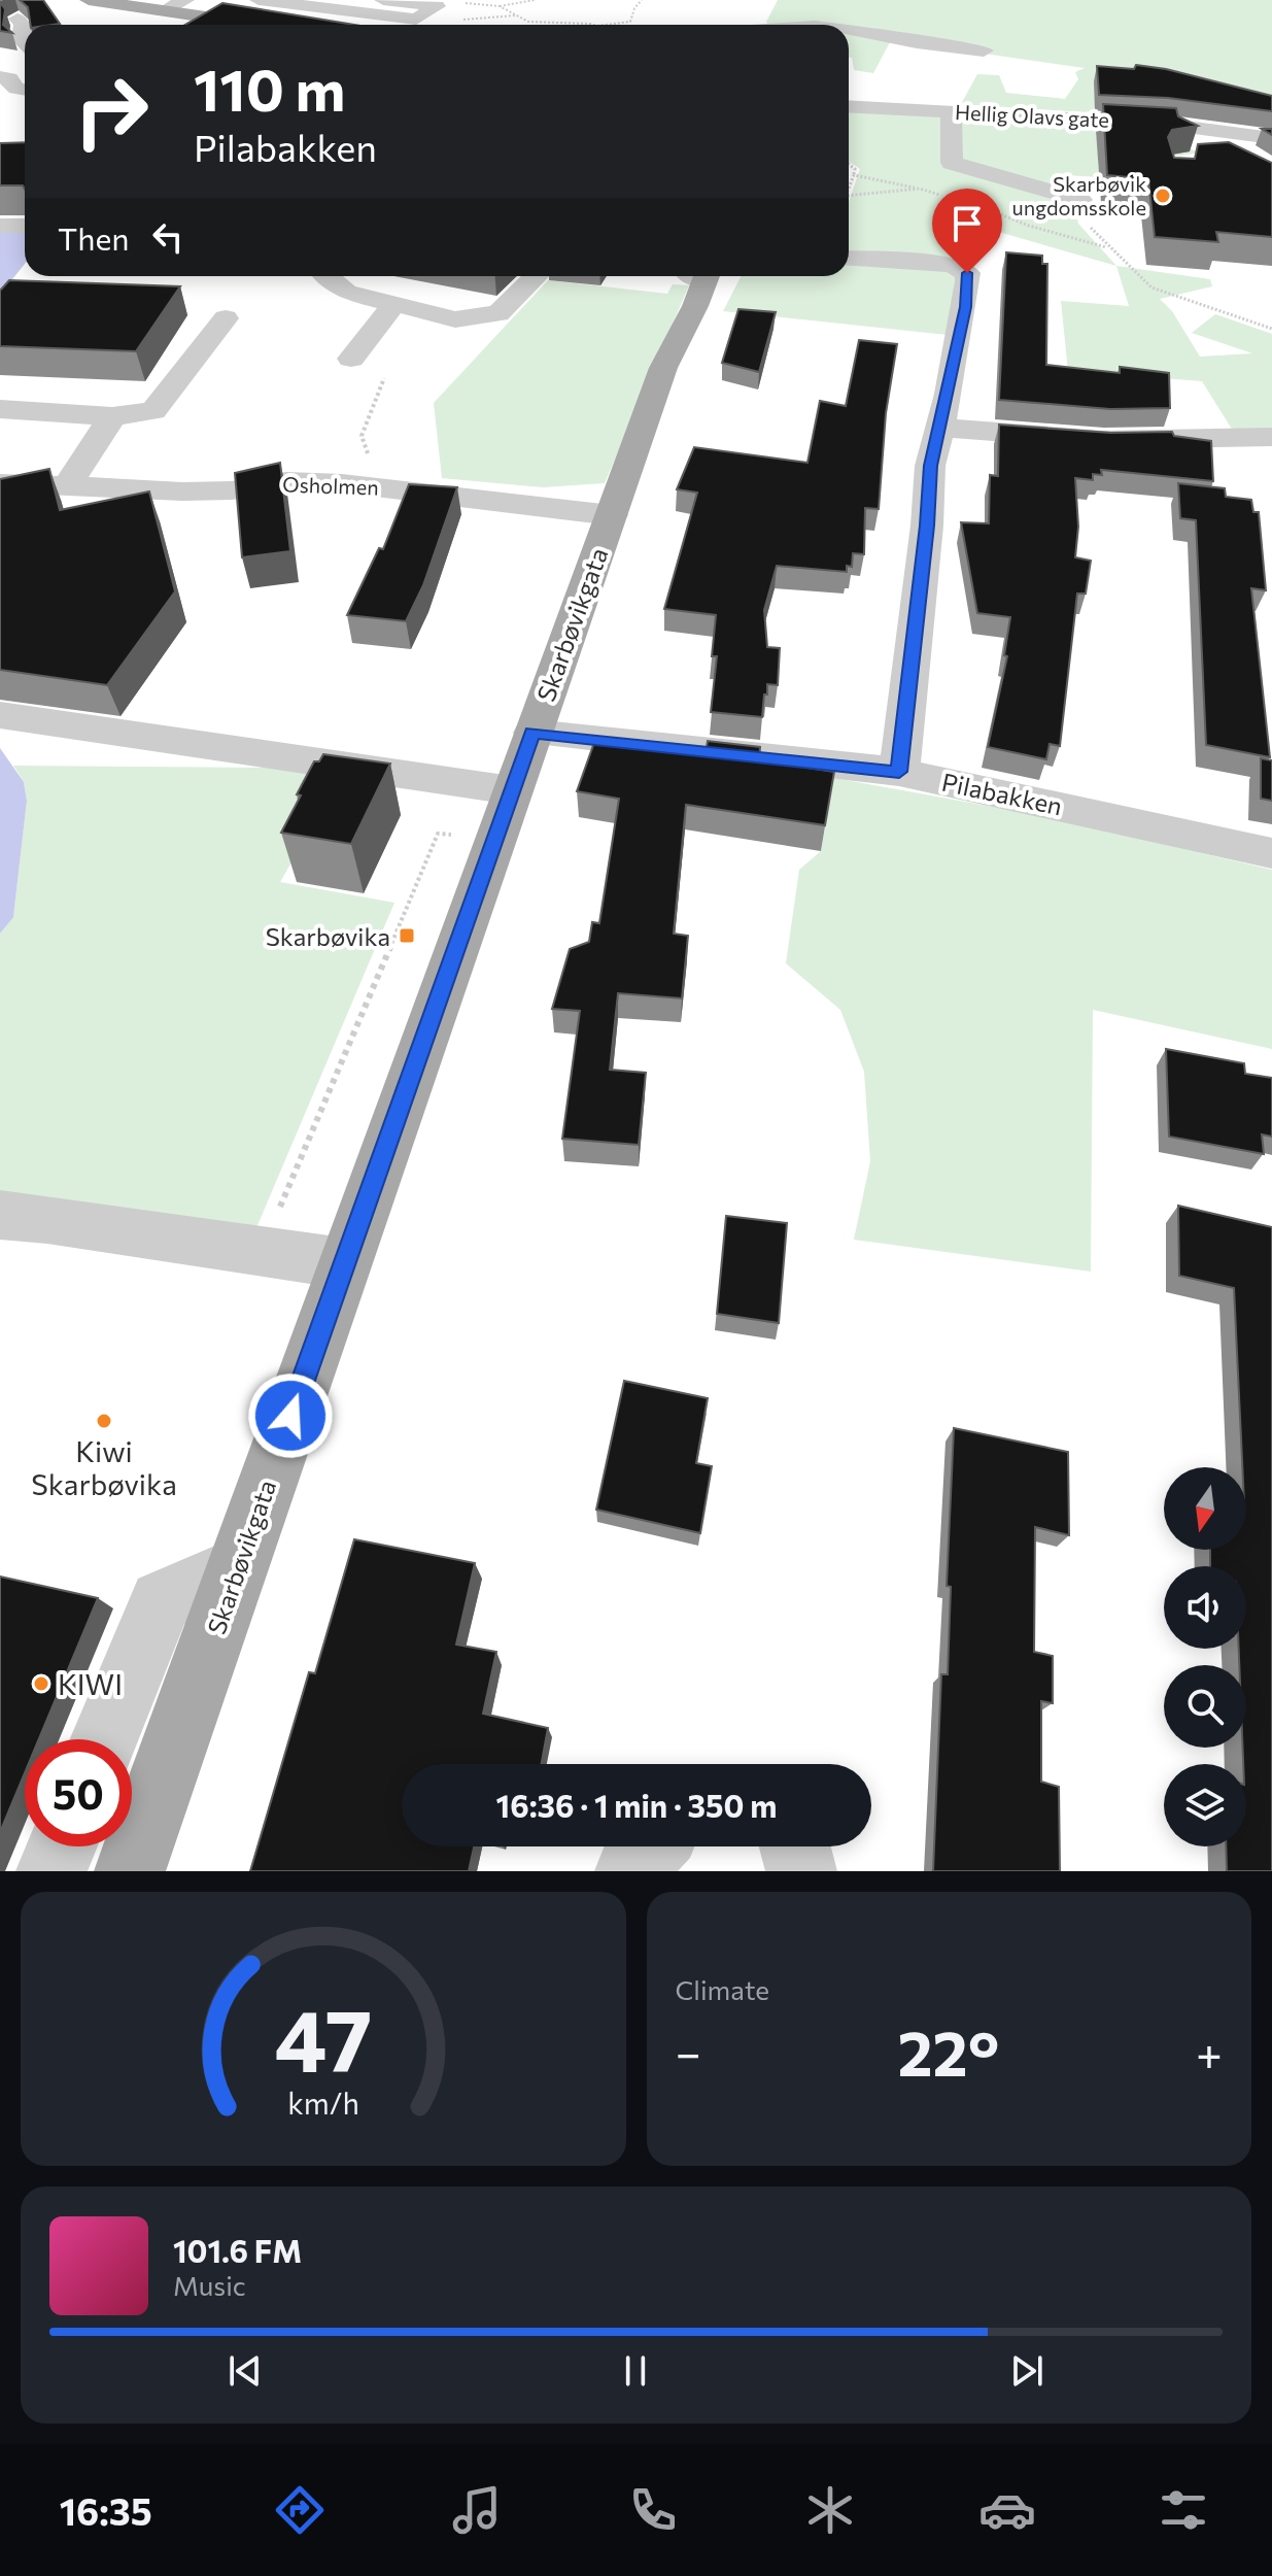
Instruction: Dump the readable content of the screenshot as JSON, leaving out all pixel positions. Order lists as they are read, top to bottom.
{
  "streets": {
    "main road": ["Skarbøvikgata"],
    "street": ["Hellig Olavs gate", "Osholmen", "Pilabakken"]
  },
  "crossings": [
    ["Osholmen", "Skarbøvikgata"],
    ["Skarbøvikgata", "Pilabakken"]
  ],
  "places": {
    "other": ["Skarbøvik ungdomsskole", "Kiwi Skarbøvika", "KIWI"],
    "transit": ["Skarbøvika"]
  },
  "north": "bottom",
  "page": {
    "turn": ["110 m", "Pilabakken"],
    "then": "Then",
    "limit": "50",
    "trip": "16:36 · 1 min · 350 m",
    "tile": "Climate",
    "heat": ["−", "22°", "+"],
    "song": ["101.6 FM", "Music"],
    "tabs": "16:35",
    "gauge": ["47", "km/h"]
  }
}
